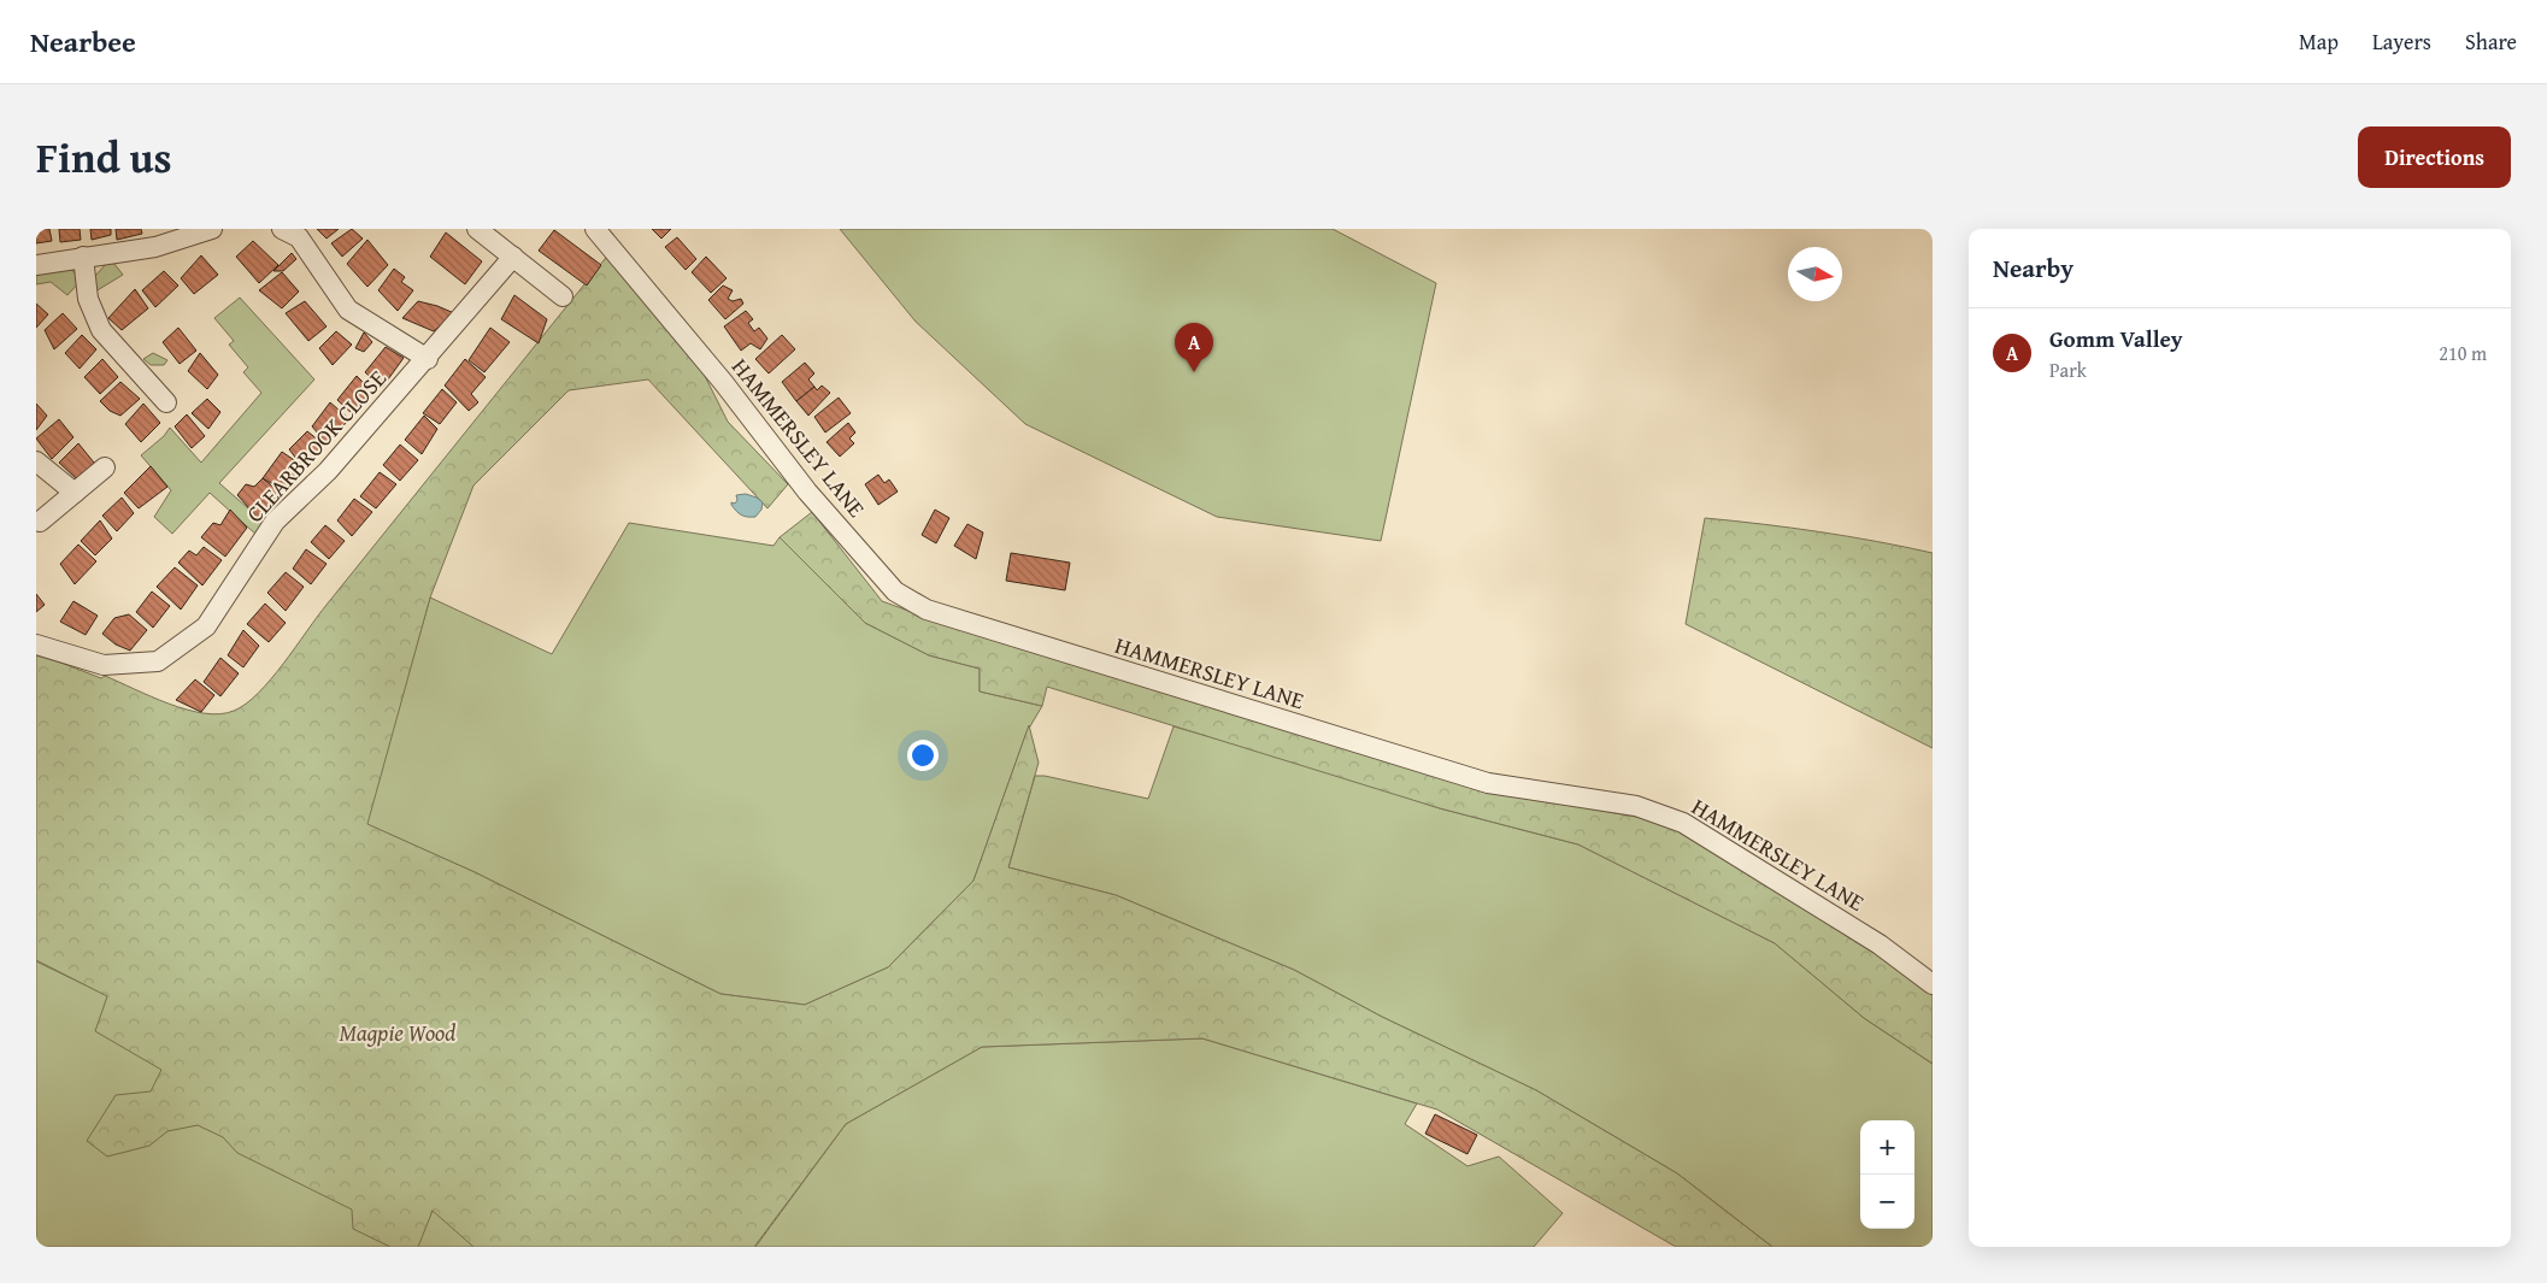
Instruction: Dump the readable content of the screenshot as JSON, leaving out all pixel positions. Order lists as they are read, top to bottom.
{
  "streets": {
    "street": ["HAMMERSLEY LANE", "CLEARBROOK CLOSE"]
  },
  "parks": ["Magpie Wood"],
  "north": "right",
  "page": {
    "header": "Nearbee",
    "nav": ["Map", "Layers", "Share"],
    "title": "Find us",
    "buttons": "Directions",
    "heading": "Nearby",
    "list": [
      {
        "mark": "A",
        "name": "Gomm Valley",
        "note": "Park",
        "value": "210 m"
      }
    ],
    "pins": "A",
    "map_buttons": ["+", "−"]
  }
}
